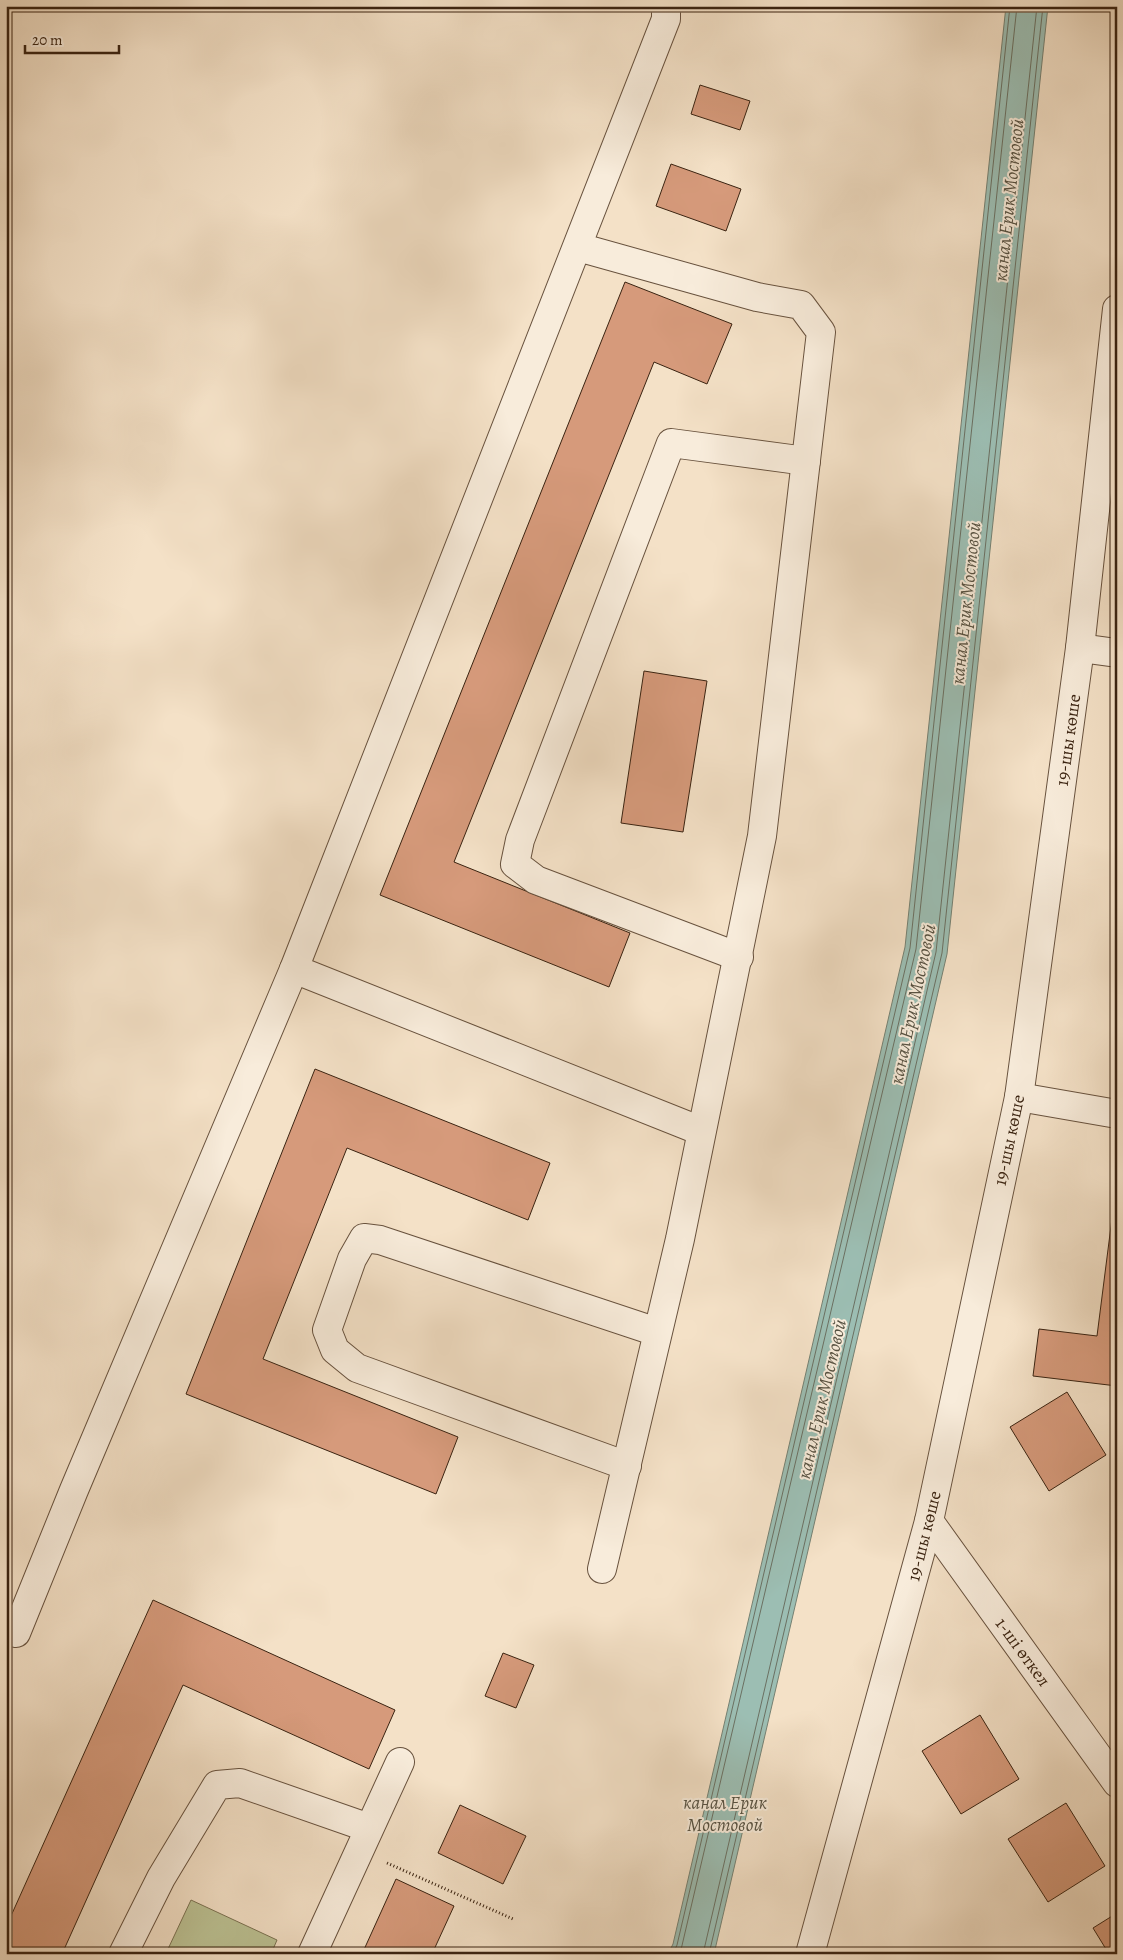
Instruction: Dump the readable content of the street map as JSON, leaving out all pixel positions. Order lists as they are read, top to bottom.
{
  "streets": {
    "street": ["19-шы көше", "1-шi өткел"]
  },
  "crossings": [
    ["19-шы көше", "1-шi өткел"]
  ],
  "water": ["канал Ерик Мостовой"],
  "scale_bar": "20 m"
}
